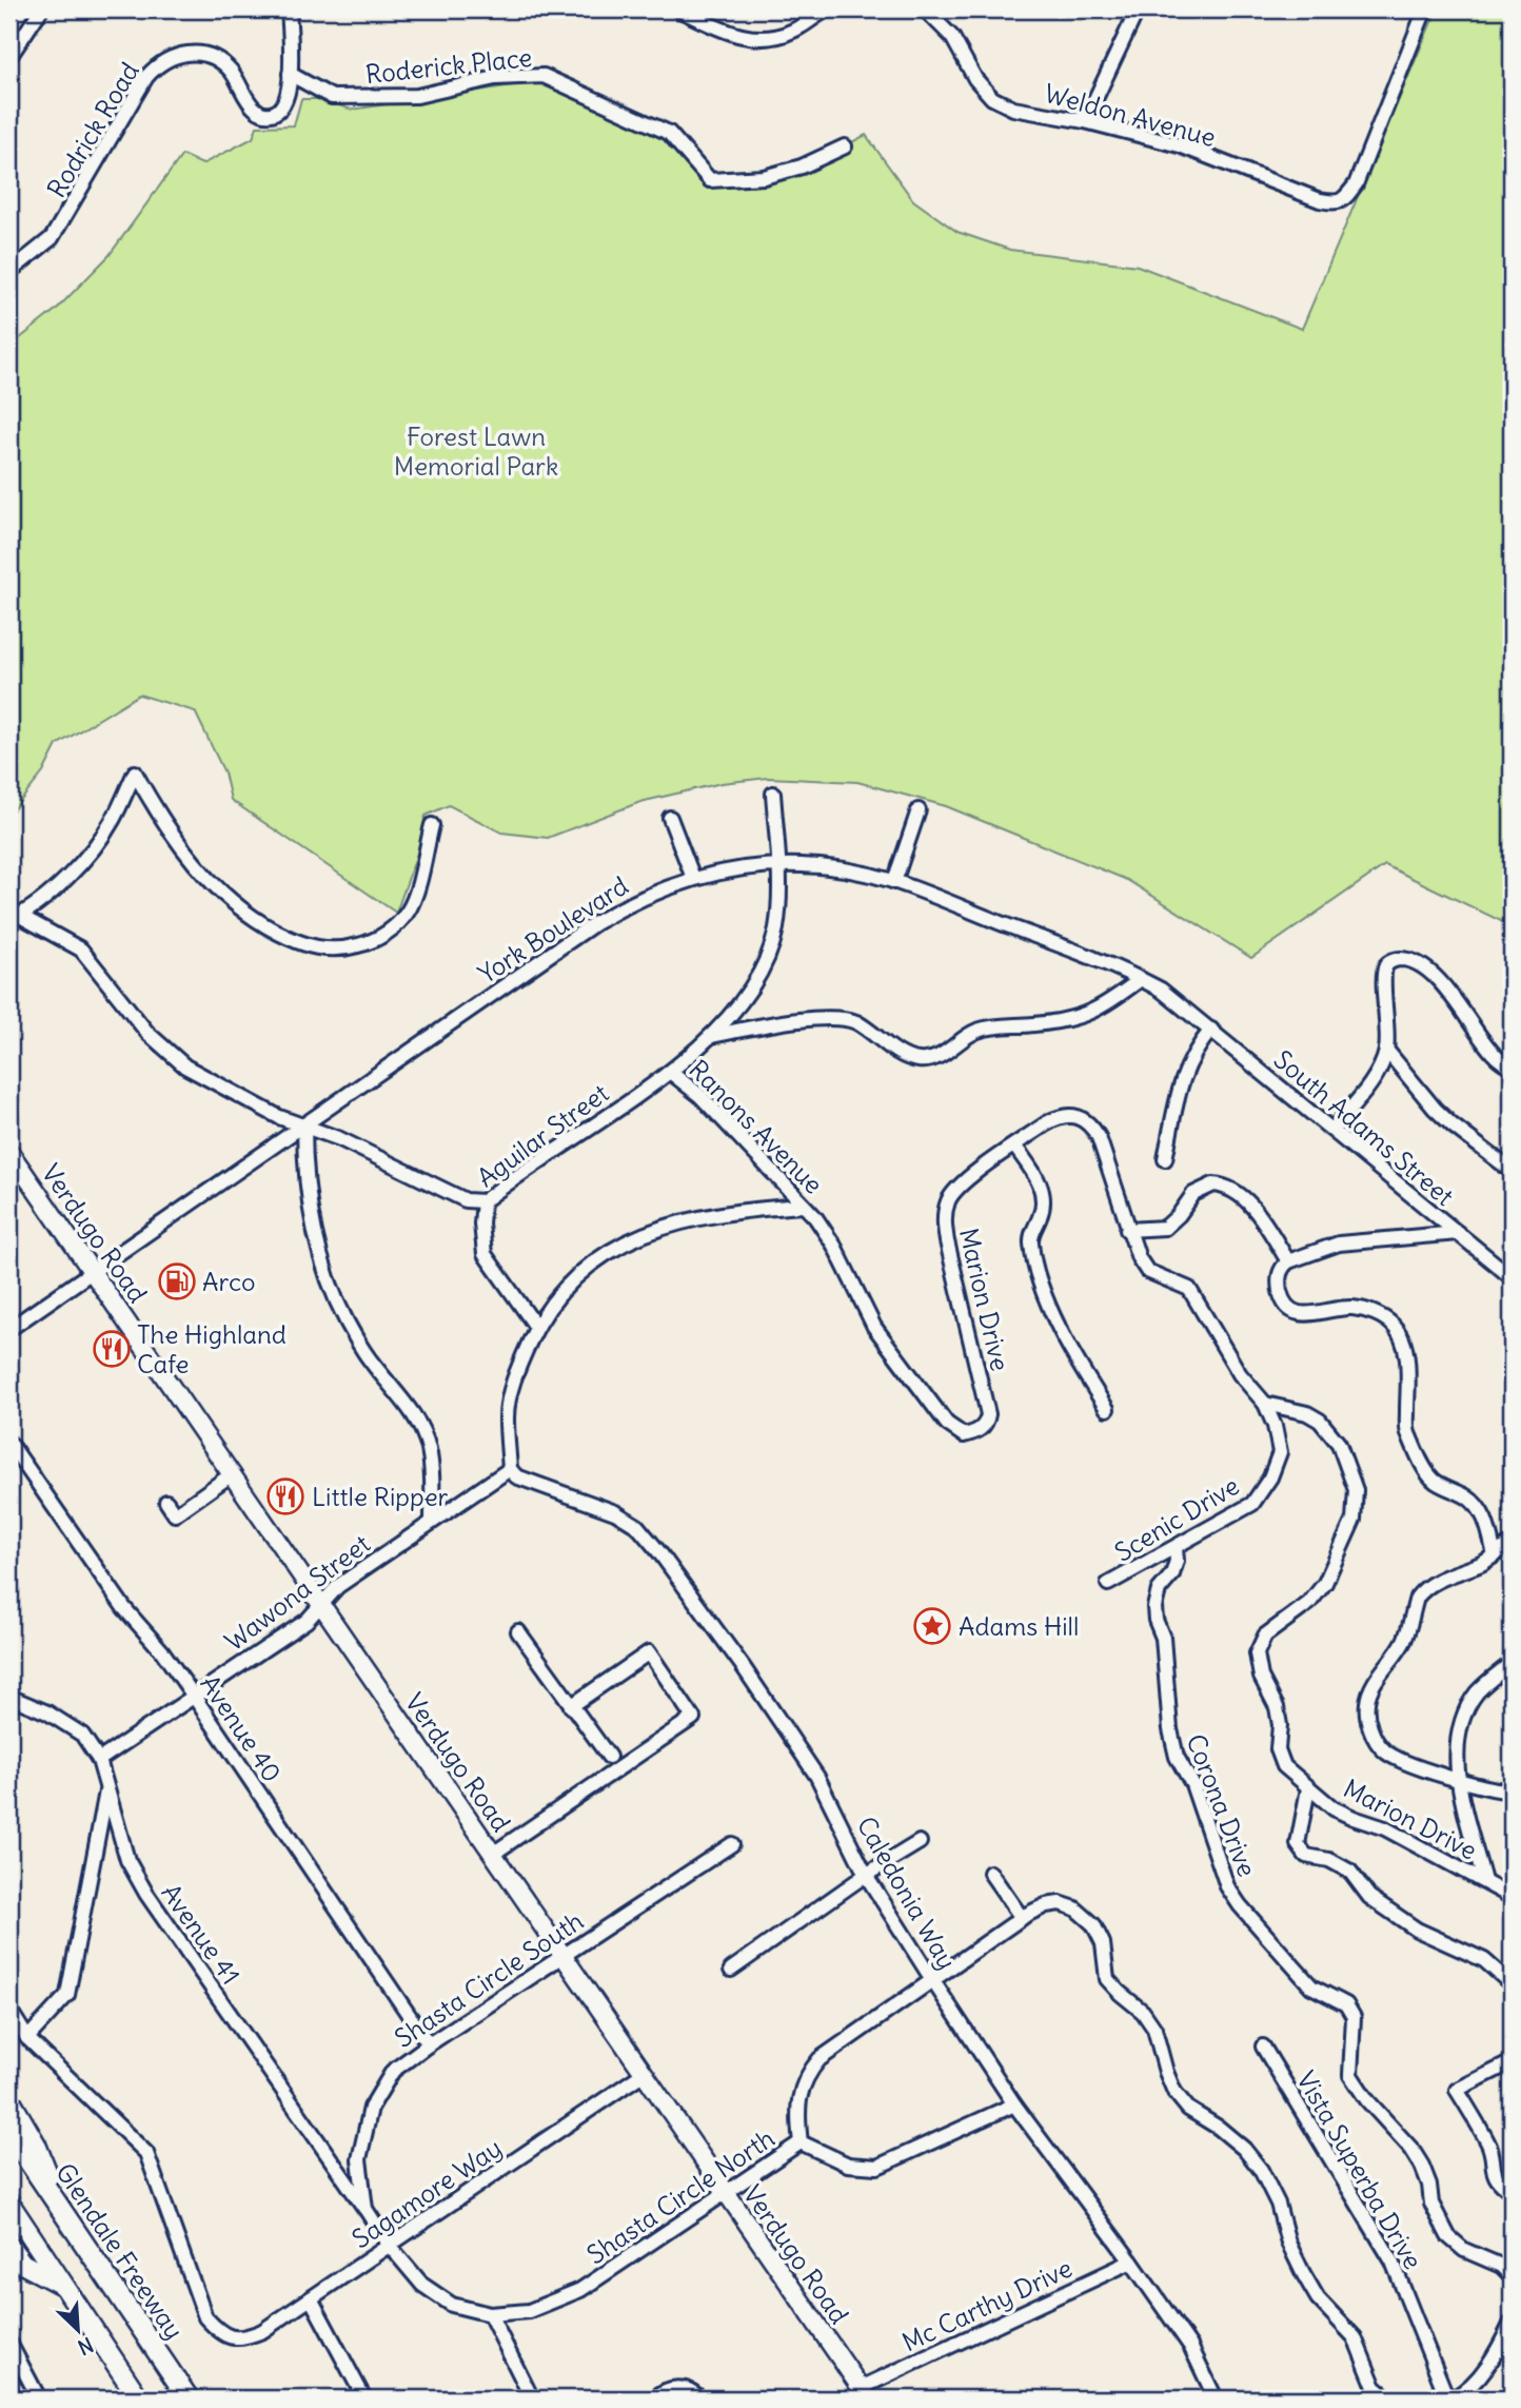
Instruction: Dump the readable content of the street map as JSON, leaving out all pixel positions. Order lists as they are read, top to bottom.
{
  "streets": {
    "highway": ["Glendale Freeway"],
    "main road": ["Verdugo Road"],
    "street": [
      "Roderick Place",
      "Weldon Avenue",
      "Rodrick Road",
      "York Boulevard",
      "Ranons Avenue",
      "South Adams Street",
      "Aguilar Street",
      "Marion Drive",
      "Scenic Drive",
      "Wawona Street",
      "Avenue 40",
      "Corona Drive",
      "Caledonia Way",
      "Avenue 41",
      "Shasta Circle South",
      "Vista Superba Drive",
      "Sagamore Way",
      "Shasta Circle North",
      "Mc Carthy Drive"
    ]
  },
  "crossings": [
    ["Roderick Place", "Rodrick Road"],
    ["York Boulevard", "Ranons Avenue"],
    ["York Boulevard", "South Adams Street"],
    ["York Boulevard", "Verdugo Road"],
    ["Ranons Avenue", "Aguilar Street"],
    ["Ranons Avenue", "Marion Drive"],
    ["Verdugo Road", "Wawona Street"],
    ["Verdugo Road", "Shasta Circle South"],
    ["Verdugo Road", "Sagamore Way"],
    ["Verdugo Road", "Shasta Circle North"],
    ["Verdugo Road", "Mc Carthy Drive"],
    ["Marion Drive", "Scenic Drive"],
    ["Scenic Drive", "Corona Drive"],
    ["Wawona Street", "Avenue 40"],
    ["Wawona Street", "Caledonia Way"],
    ["Wawona Street", "Avenue 41"],
    ["Avenue 40", "Shasta Circle South"],
    ["Caledonia Way", "Shasta Circle North"],
    ["Caledonia Way", "Mc Carthy Drive"],
    ["Avenue 41", "Shasta Circle South"],
    ["Shasta Circle South", "Sagamore Way"],
    ["Shasta Circle South", "Shasta Circle North"],
    ["Sagamore Way", "Shasta Circle North"]
  ],
  "parks": ["Forest Lawn Memorial Park"],
  "places": {
    "fuel station": ["Arco"],
    "restaurant": ["The Highland Cafe", "Little Ripper"],
    "place": ["Adams Hill"]
  },
  "north": "bottom right"
}
